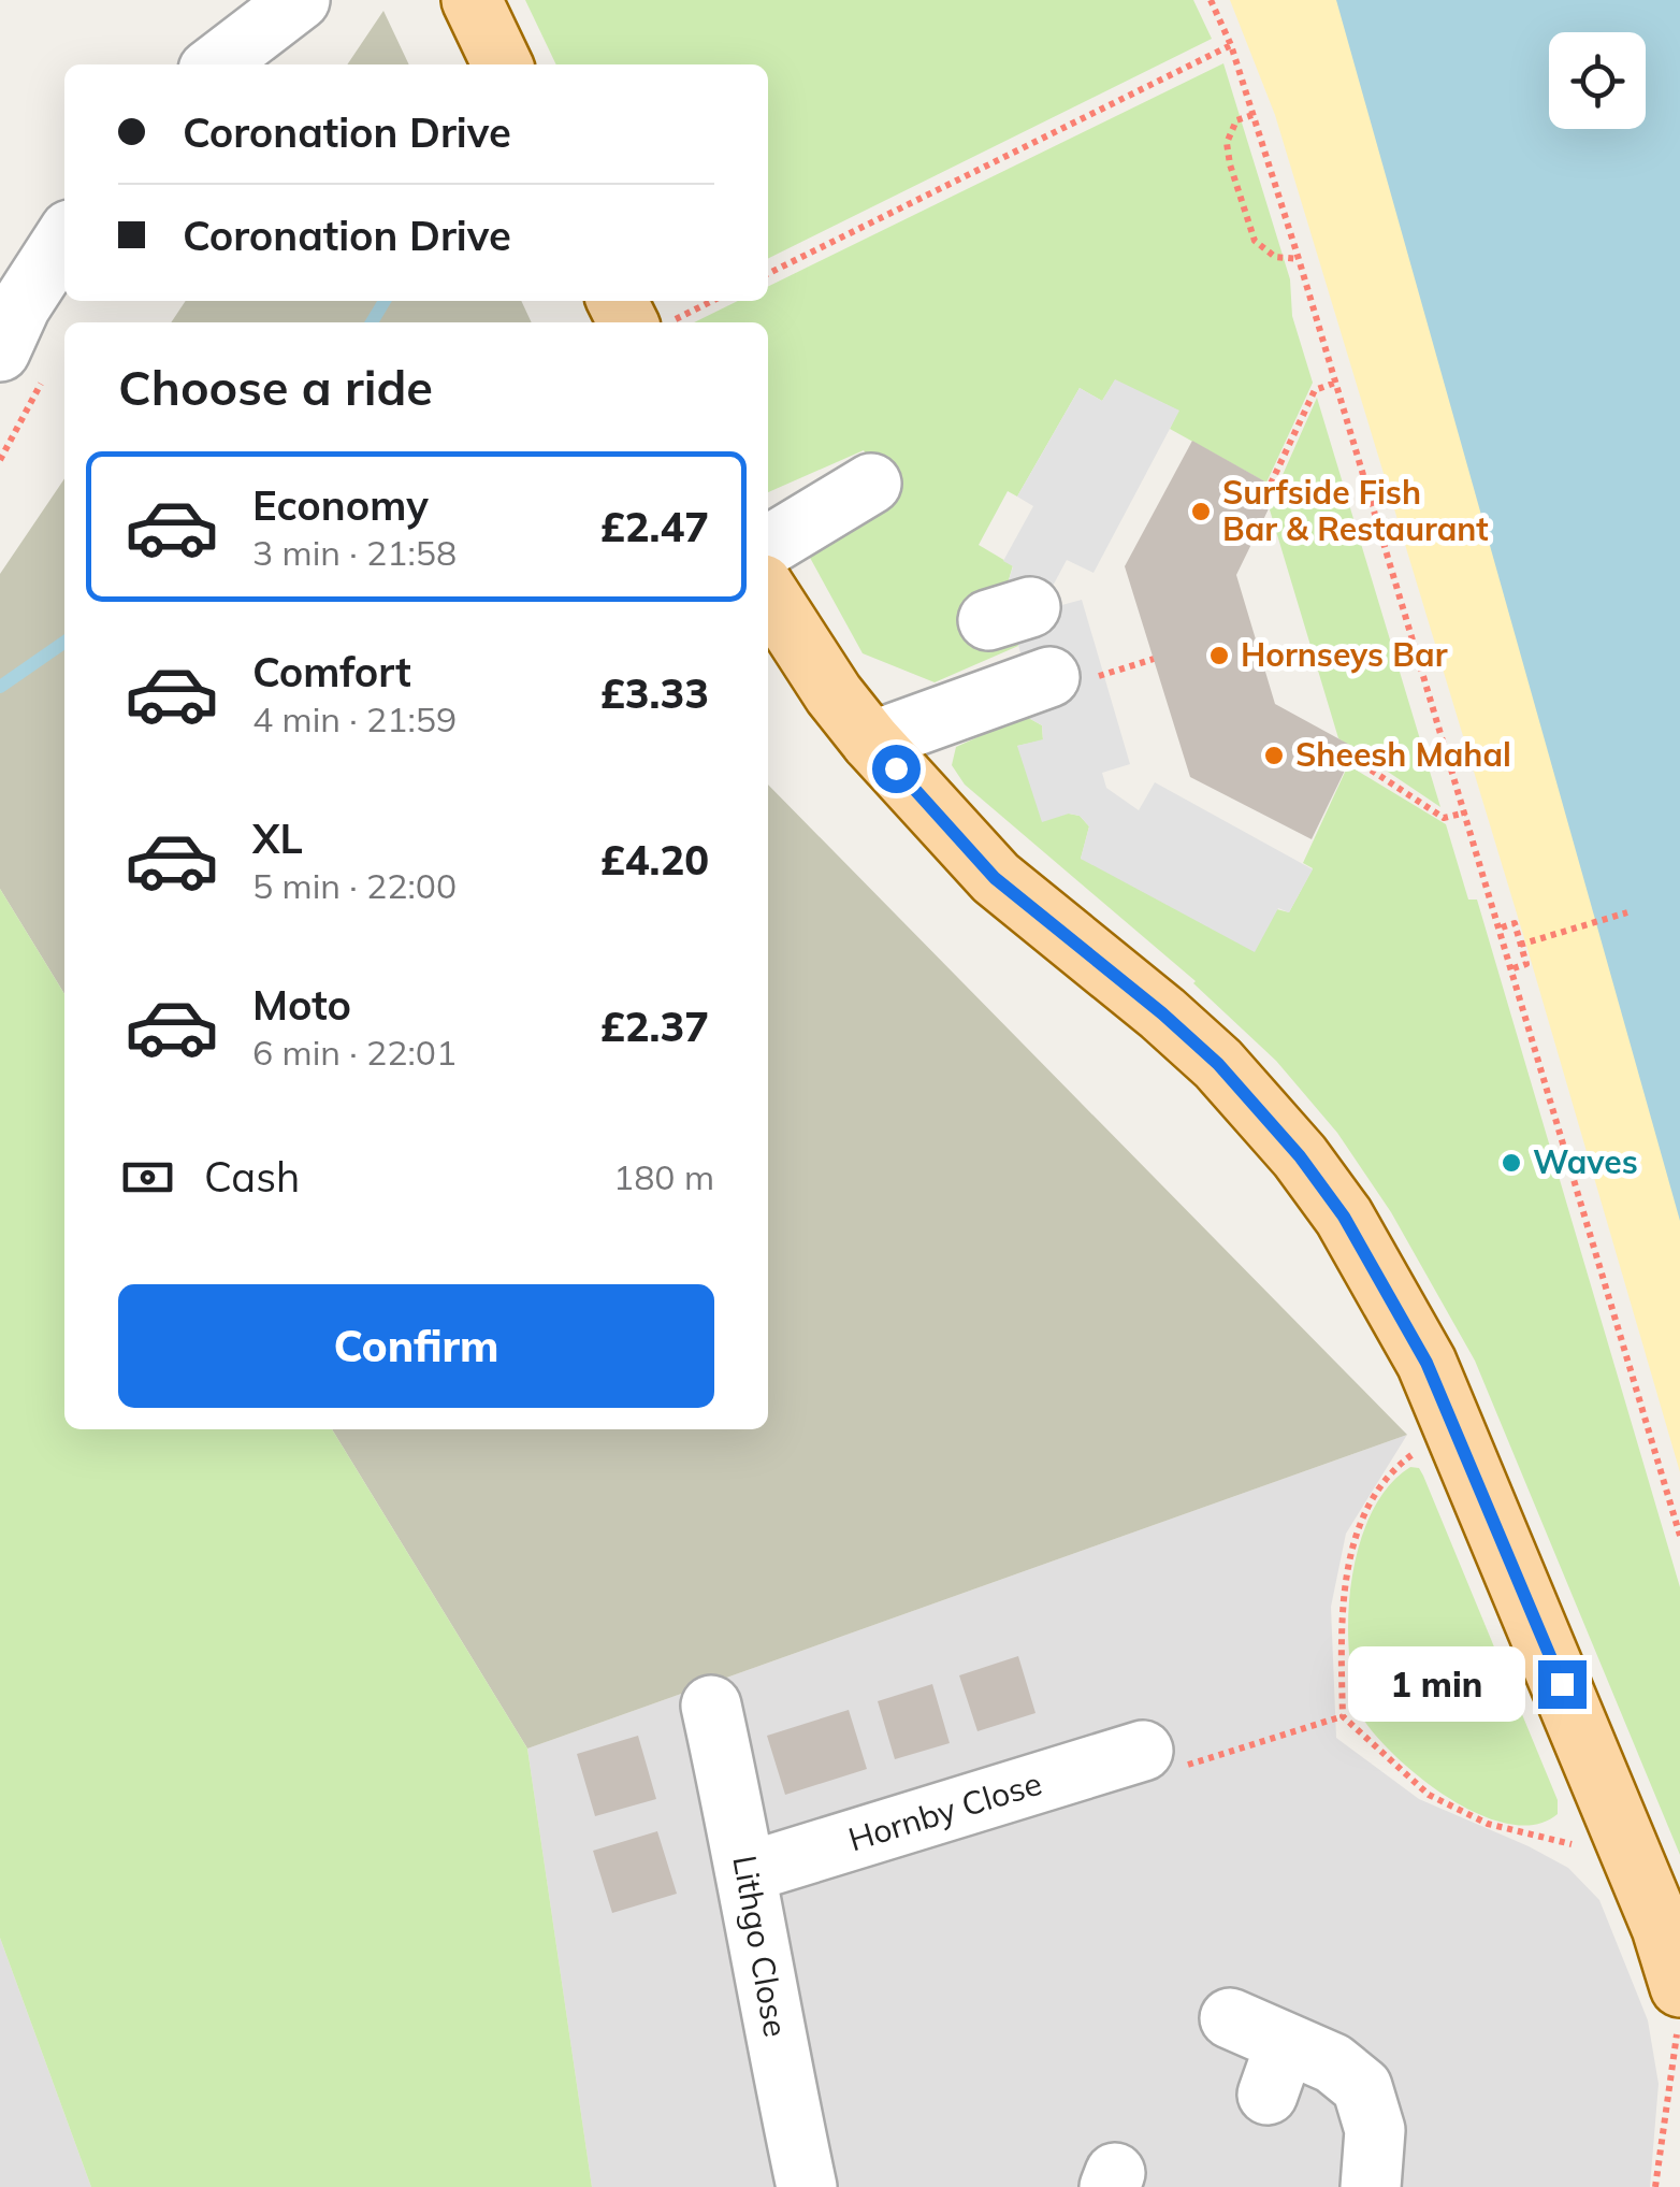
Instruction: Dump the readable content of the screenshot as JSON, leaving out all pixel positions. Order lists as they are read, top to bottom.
{
  "streets": {
    "street": ["Hornby Close", "Lithgo Close"]
  },
  "crossings": [
    ["Hornby Close", "Lithgo Close"]
  ],
  "places": [
    "Surfside Fish Bar & Restaurant",
    "Hornseys Bar",
    "Sheesh Mahal",
    "Waves"
  ],
  "page": {
    "banner": ["Coronation Drive", "Coronation Drive"],
    "heading": "Choose a ride",
    "list": [
      {
        "name": "Economy",
        "note": "3 min · 21:58",
        "value": "£2.47"
      },
      {
        "name": "Comfort",
        "note": "4 min · 21:59",
        "value": "£3.33"
      },
      {
        "name": "XL",
        "note": "5 min · 22:00",
        "value": "£4.20"
      },
      {
        "name": "Moto",
        "note": "6 min · 22:01",
        "value": "£2.37"
      }
    ],
    "pay": ["Cash", "180 m"],
    "buttons": "Confirm",
    "bubble": "1 min"
  }
}
